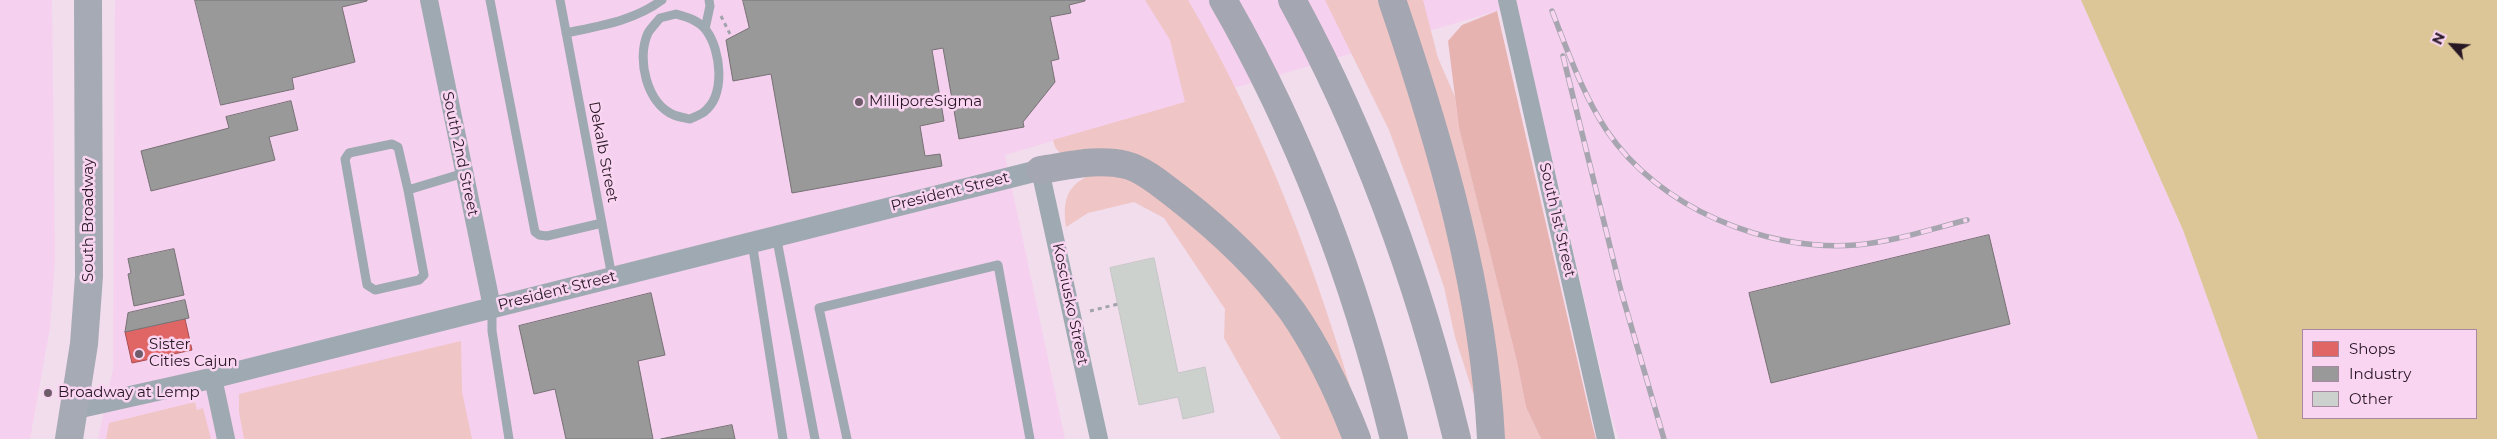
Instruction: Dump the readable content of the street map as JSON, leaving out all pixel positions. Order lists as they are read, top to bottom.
{
  "streets": {
    "main road": ["South Broadway"],
    "street": [
      "South 2nd Street",
      "President Street",
      "South 1st Street",
      "Kosciusko Street"
    ],
    "lane": ["Dekalb Street"]
  },
  "crossings": [
    ["Dekalb Street", "President Street"],
    ["South 2nd Street", "President Street"],
    ["President Street", "South Broadway"],
    ["President Street", "Kosciusko Street"]
  ],
  "places": ["MilliporeSigma", "Sister Cities Cajun", "Broadway at Lemp"],
  "legend": ["Shops", "Industry", "Other"],
  "north": "top left"
}
